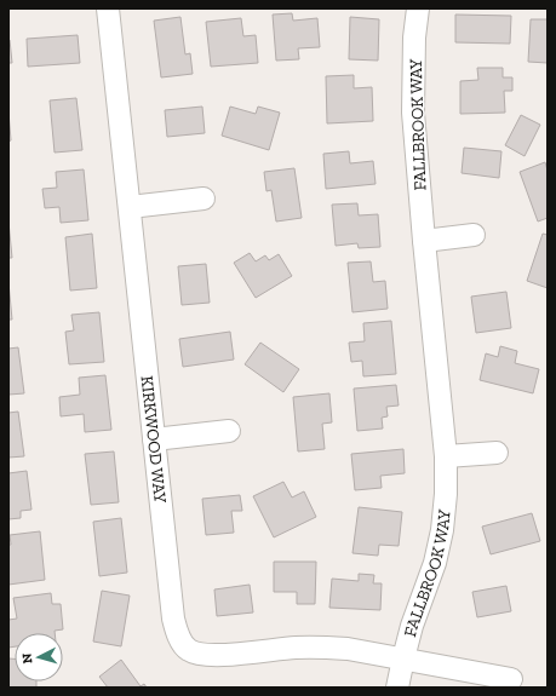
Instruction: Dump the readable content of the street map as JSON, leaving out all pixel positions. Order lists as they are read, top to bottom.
{
  "streets": {
    "street": ["FALLBROOK WAY", "KIRKWOOD WAY"]
  },
  "crossings": [
    ["FALLBROOK WAY", "KIRKWOOD WAY"]
  ],
  "north": "left"
}
